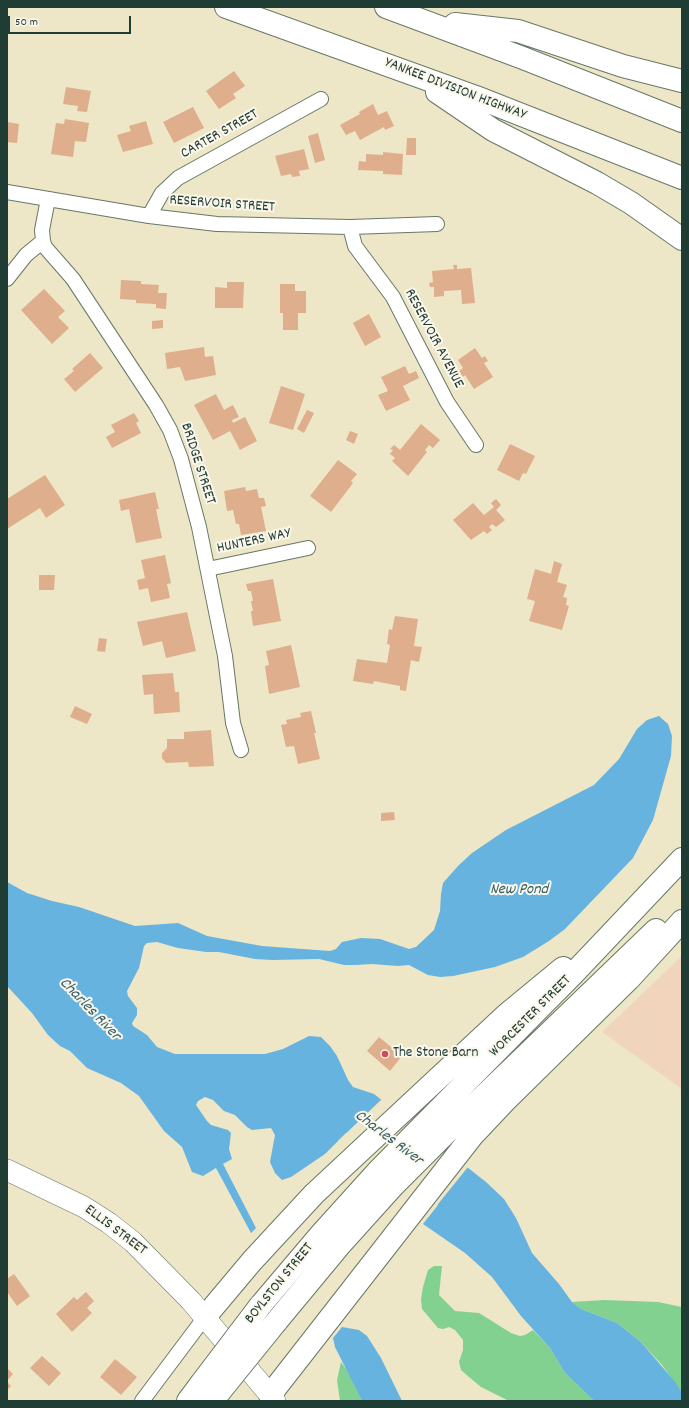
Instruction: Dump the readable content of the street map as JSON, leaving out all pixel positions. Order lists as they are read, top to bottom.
{
  "streets": {
    "highway": ["YANKEE DIVISION HIGHWAY", "WORCESTER STREET", "BOYLSTON STREET"],
    "street": [
      "CARTER STREET",
      "RESERVOIR STREET",
      "RESERVOIR AVENUE",
      "BRIDGE STREET",
      "HUNTERS WAY",
      "ELLIS STREET"
    ]
  },
  "crossings": [
    ["CARTER STREET", "RESERVOIR STREET"],
    ["RESERVOIR STREET", "RESERVOIR AVENUE"],
    ["BRIDGE STREET", "HUNTERS WAY"],
    ["WORCESTER STREET", "BOYLSTON STREET"]
  ],
  "water": ["New Pond", "Charles River"],
  "places": ["The Stone Barn"],
  "scale_bar": "50 m"
}
